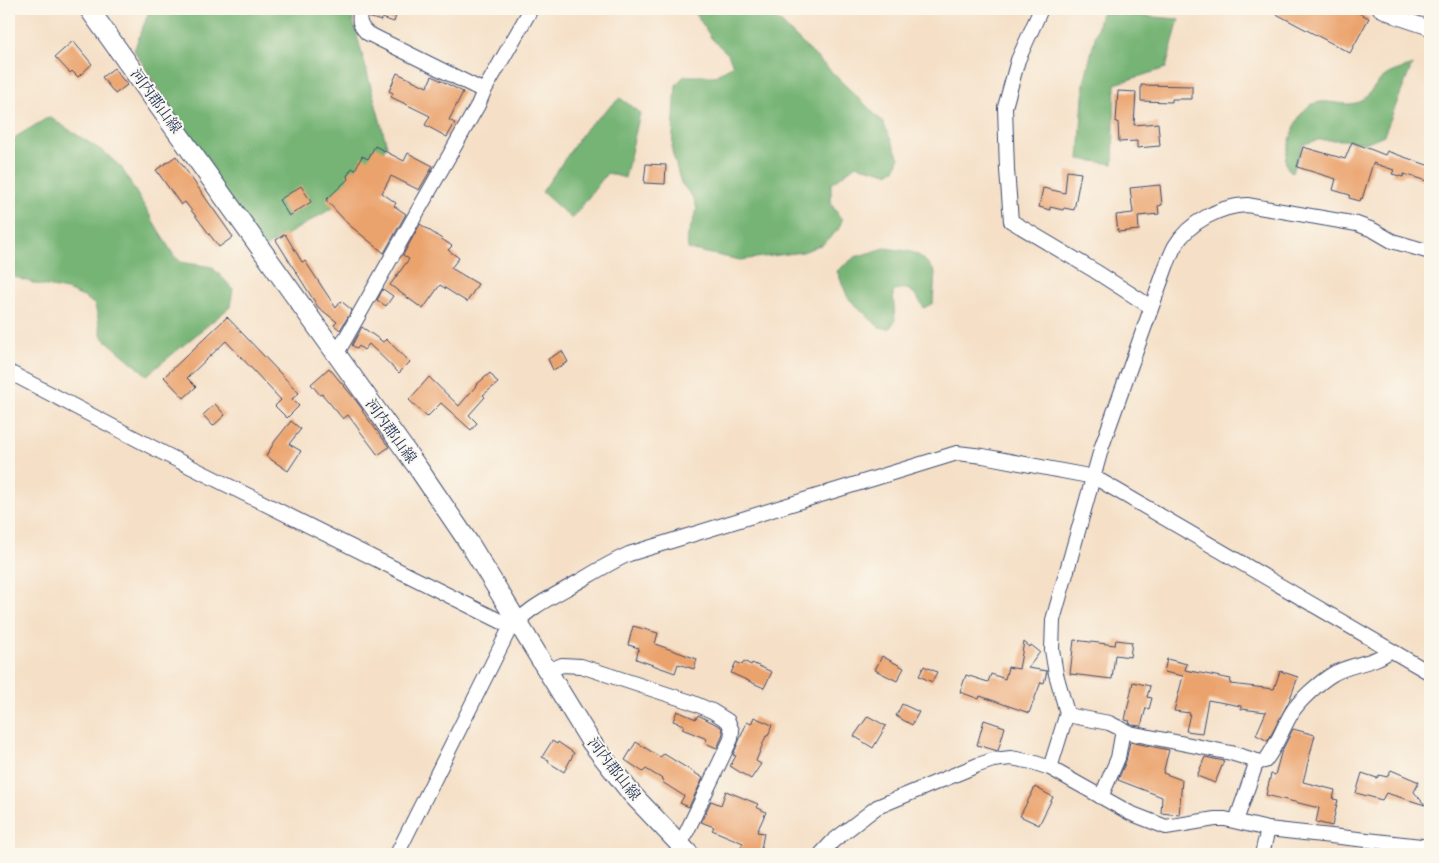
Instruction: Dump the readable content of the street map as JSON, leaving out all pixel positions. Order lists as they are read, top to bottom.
{
  "streets": {
    "main road": ["河内郡山線"]
  }
}
